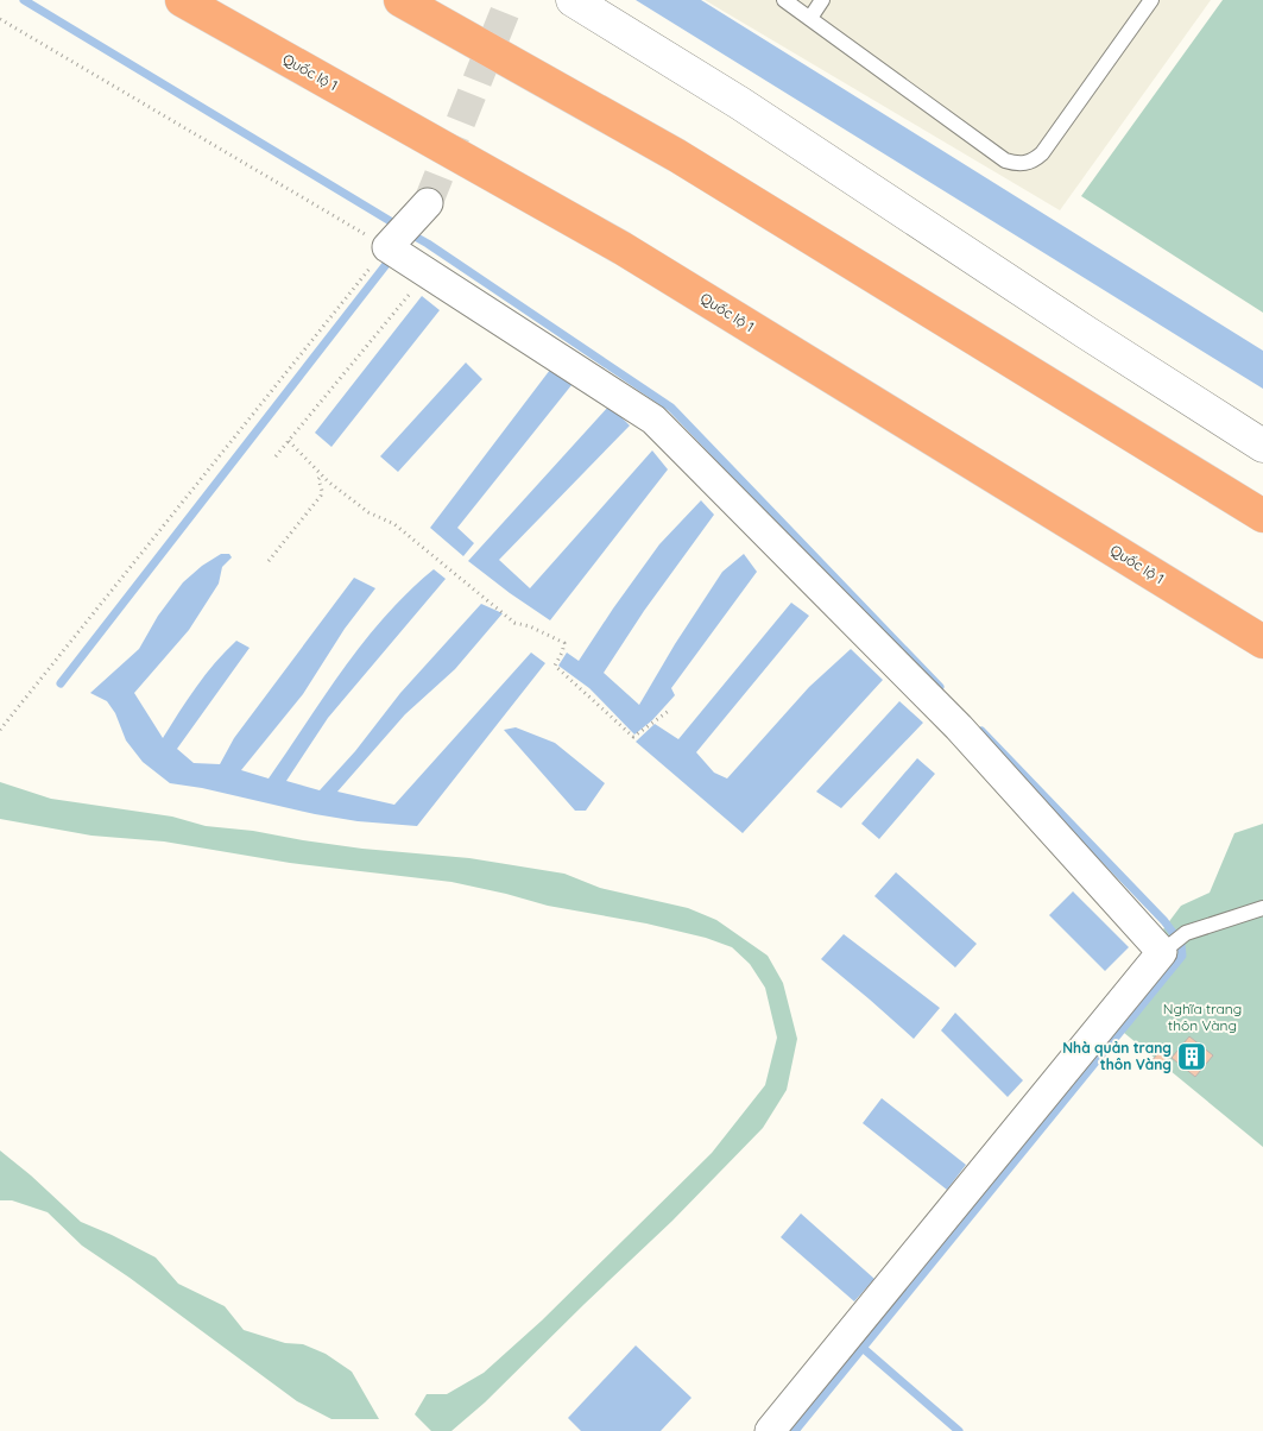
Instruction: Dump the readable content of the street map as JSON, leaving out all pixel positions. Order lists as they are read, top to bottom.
{
  "streets": {
    "highway": ["Quốc lộ 1"]
  },
  "parks": ["Nghĩa trang thôn Vàng"],
  "places": {
    "building": ["Nhà quản trang thôn Vàng"]
  }
}
